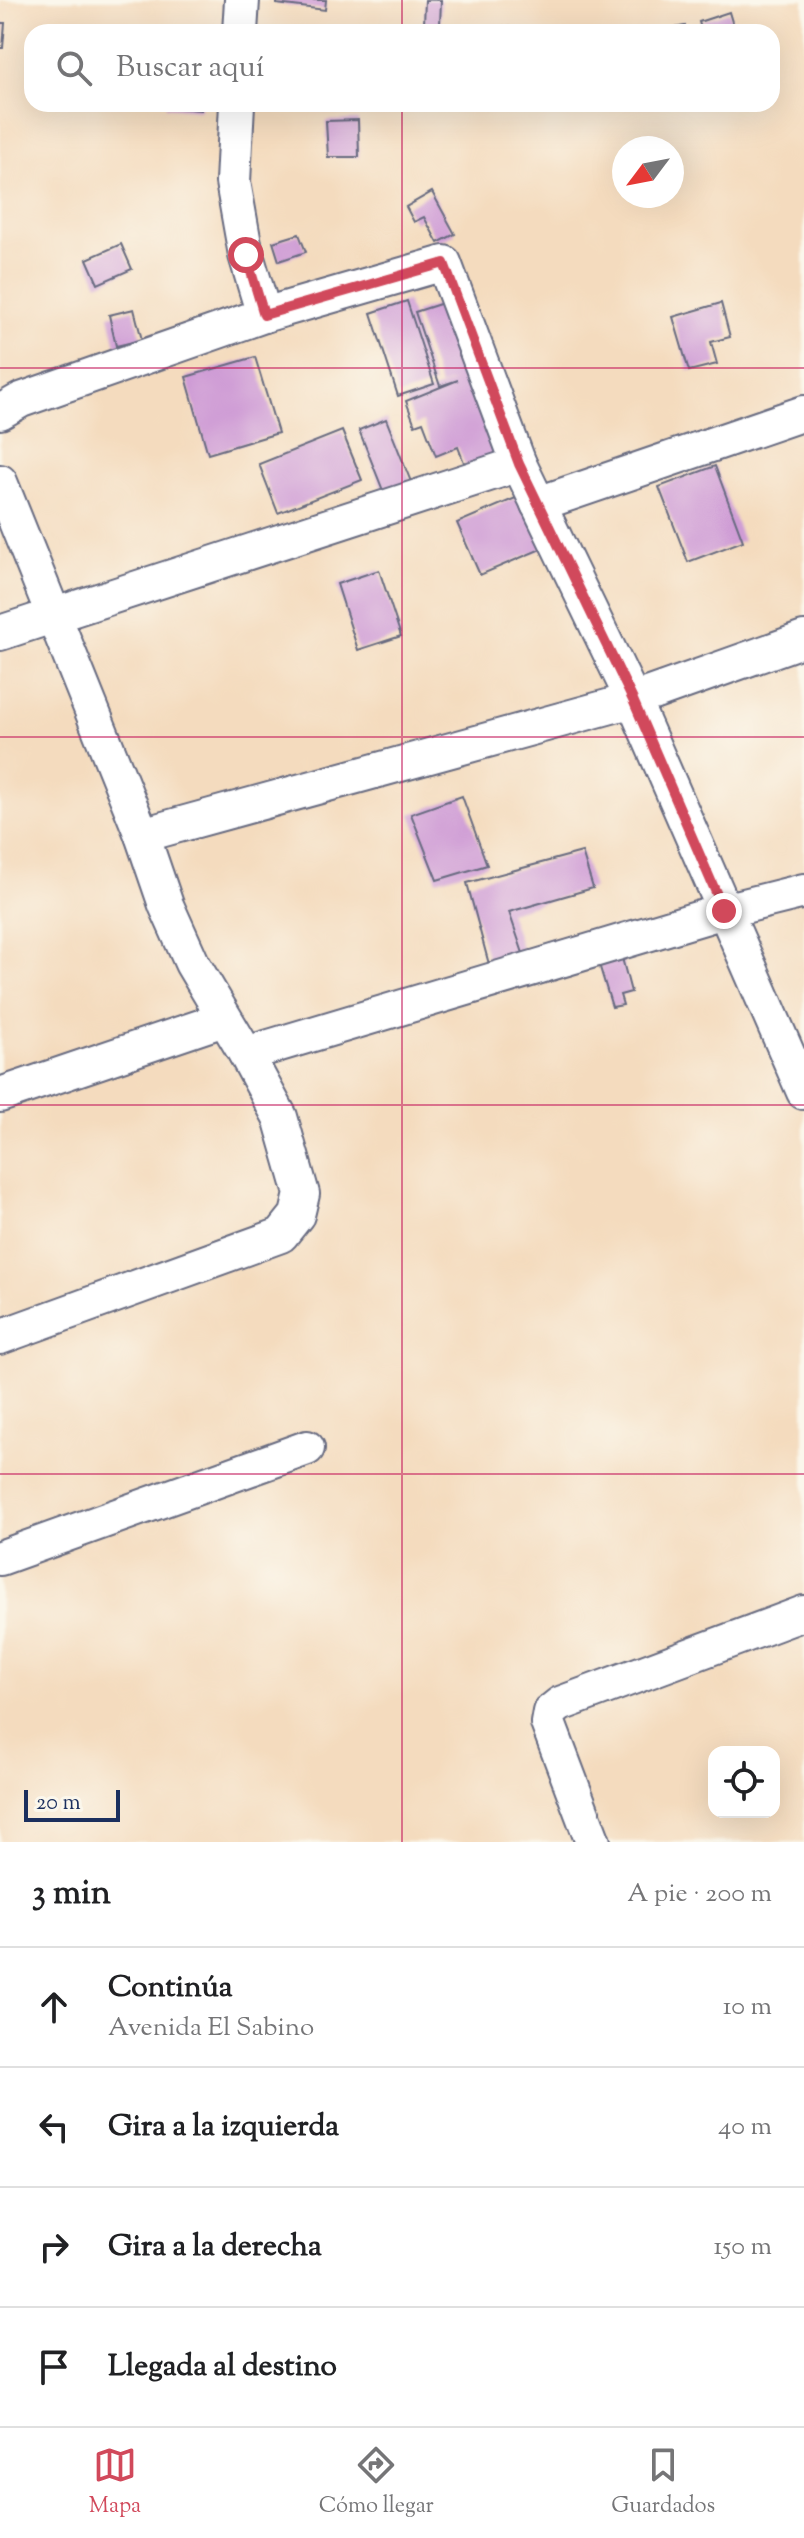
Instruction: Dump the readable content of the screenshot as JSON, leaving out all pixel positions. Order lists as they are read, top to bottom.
{
  "scale_bar": "20 m",
  "north": "bottom left",
  "page": {
    "search": "Buscar aquí",
    "scale": "20 m",
    "heading": ["3 min", "A pie · 200 m"],
    "list": [
      ["Continúa", "Avenida El Sabino", "10 m"],
      ["Gira a la izquierda", "40 m"],
      ["Gira a la derecha", "150 m"],
      "Llegada al destino"
    ],
    "nav": ["Mapa", "Cómo llegar", "Guardados"]
  }
}
